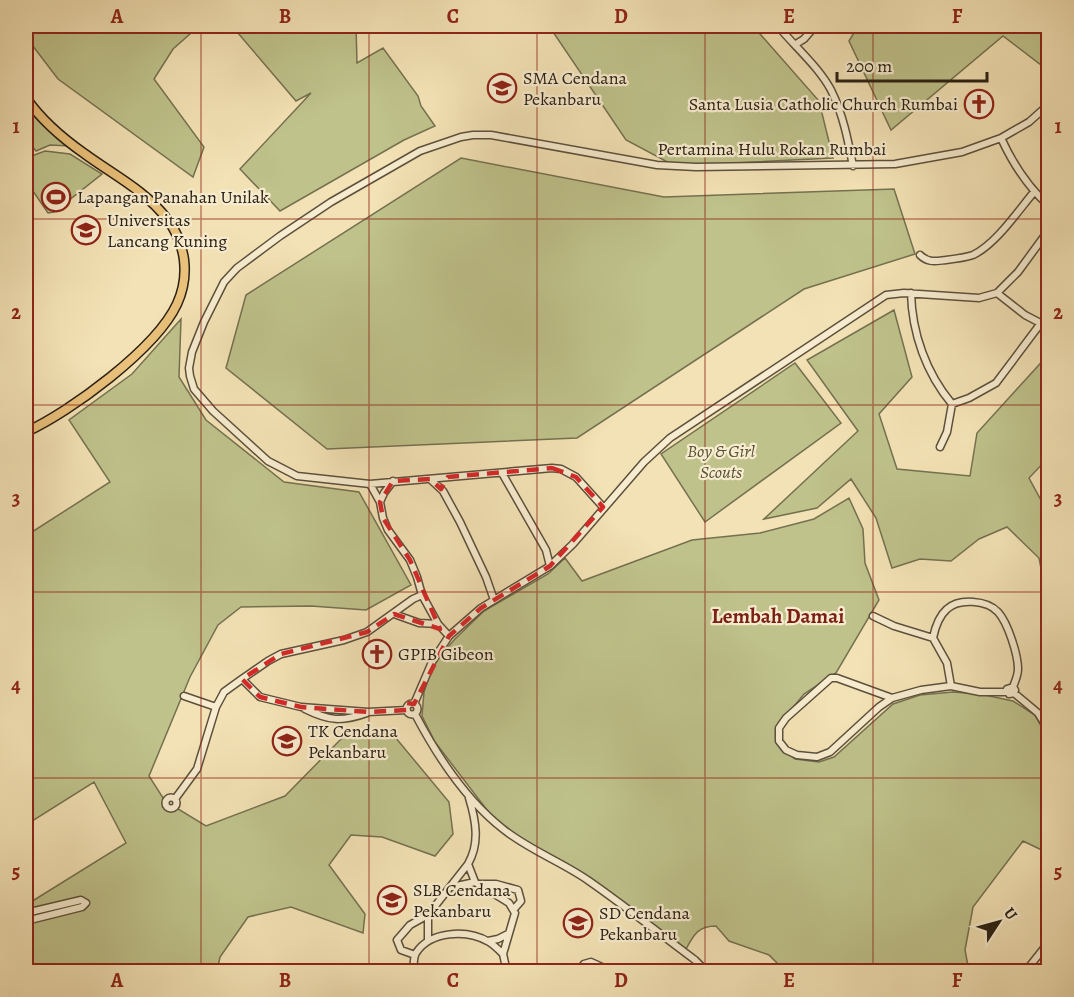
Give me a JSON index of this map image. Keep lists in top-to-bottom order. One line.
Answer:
{"streets":{"street":["Pertamina Hulu Rokan Rumbai"]},"districts":["Lembah Damai"],"parks":["Boy & Girl Scouts"],"places":{"school or university":["SMA Cendana Pekanbaru","Universitas Lancang Kuning","TK Cendana Pekanbaru","SLB Cendana Pekanbaru","SD Cendana Pekanbaru"],"church":["Santa Lusia Catholic Church Rumbai","GPIB Gibeon"],"sports":["Lapangan Panahan Unilak"]},"scale_bar":"200 m","north":"top right","grid":{"columns":["A","B","C","D","E","F"],"rows":["1","2","3","4","5"]}}
